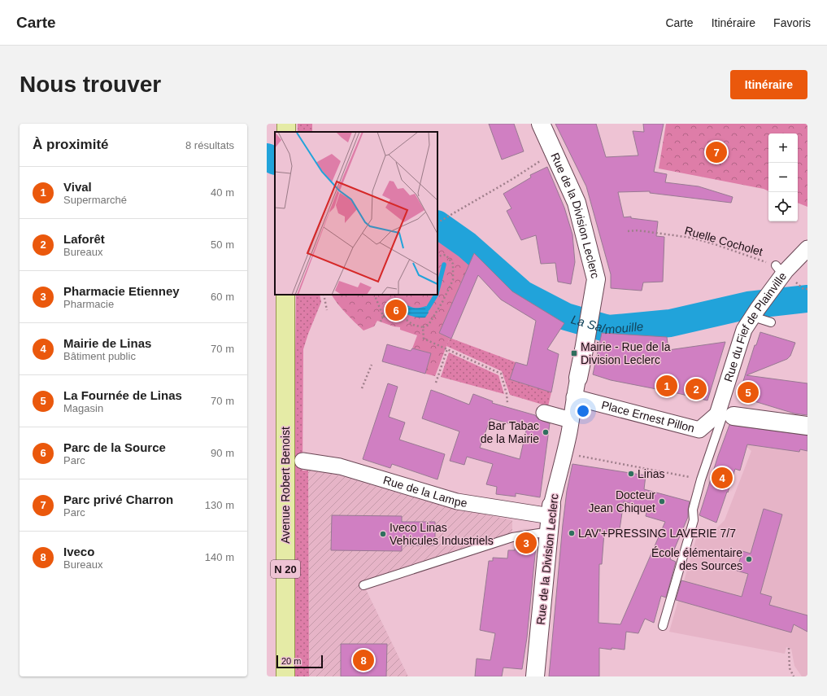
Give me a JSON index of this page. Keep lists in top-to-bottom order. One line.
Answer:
{"streets":{"main road":["Avenue Robert Benoist","N 20"],"street":["Rue de la Division Leclerc","Rue du Fief de Plainville","Place Ernest Pillon","Rue de la Lampe"],"path":["Ruelle Cocholet"]},"crossings":[["Rue de la Division Leclerc","Place Ernest Pillon"],["Rue de la Division Leclerc","Rue de la Lampe"],["Ruelle Cocholet","Rue du Fief de Plainville"],["Rue du Fief de Plainville","Place Ernest Pillon"]],"water":["La Salmouille"],"places":{"transit":["Mairie - Rue de la Division Leclerc"],"other":["Bar Tabac de la Mairie","Linas","Docteur Jean Chiquet","LAV'+PRESSING LAVERIE 7/7","Iveco Linas Vehicules Industriels","École élémentaire des Sources"]},"scale_bar":"20 m","page":{"header":"Carte","nav":["Carte","Itinéraire","Favoris"],"buttons":"Itinéraire","title":"Nous trouver","heading":["À proximité","8 résultats"],"map_buttons":["+","−"],"pins":["7","6","1","2","5","4","3","8"],"list":[{"mark":"1","name":"Vival","note":"Supermarché","value":"40 m"},{"mark":"2","name":"Laforêt","note":"Bureaux","value":"50 m"},{"mark":"3","name":"Pharmacie Etienney","note":"Pharmacie","value":"60 m"},{"mark":"4","name":"Mairie de Linas","note":"Bâtiment public","value":"70 m"},{"mark":"5","name":"La Fournée de Linas","note":"Magasin","value":"70 m"},{"mark":"6","name":"Parc de la Source","note":"Parc","value":"90 m"},{"mark":"7","name":"Parc privé Charron","note":"Parc","value":"130 m"},{"mark":"8","name":"Iveco","note":"Bureaux","value":"140 m"}],"scale":"20 m"}}
